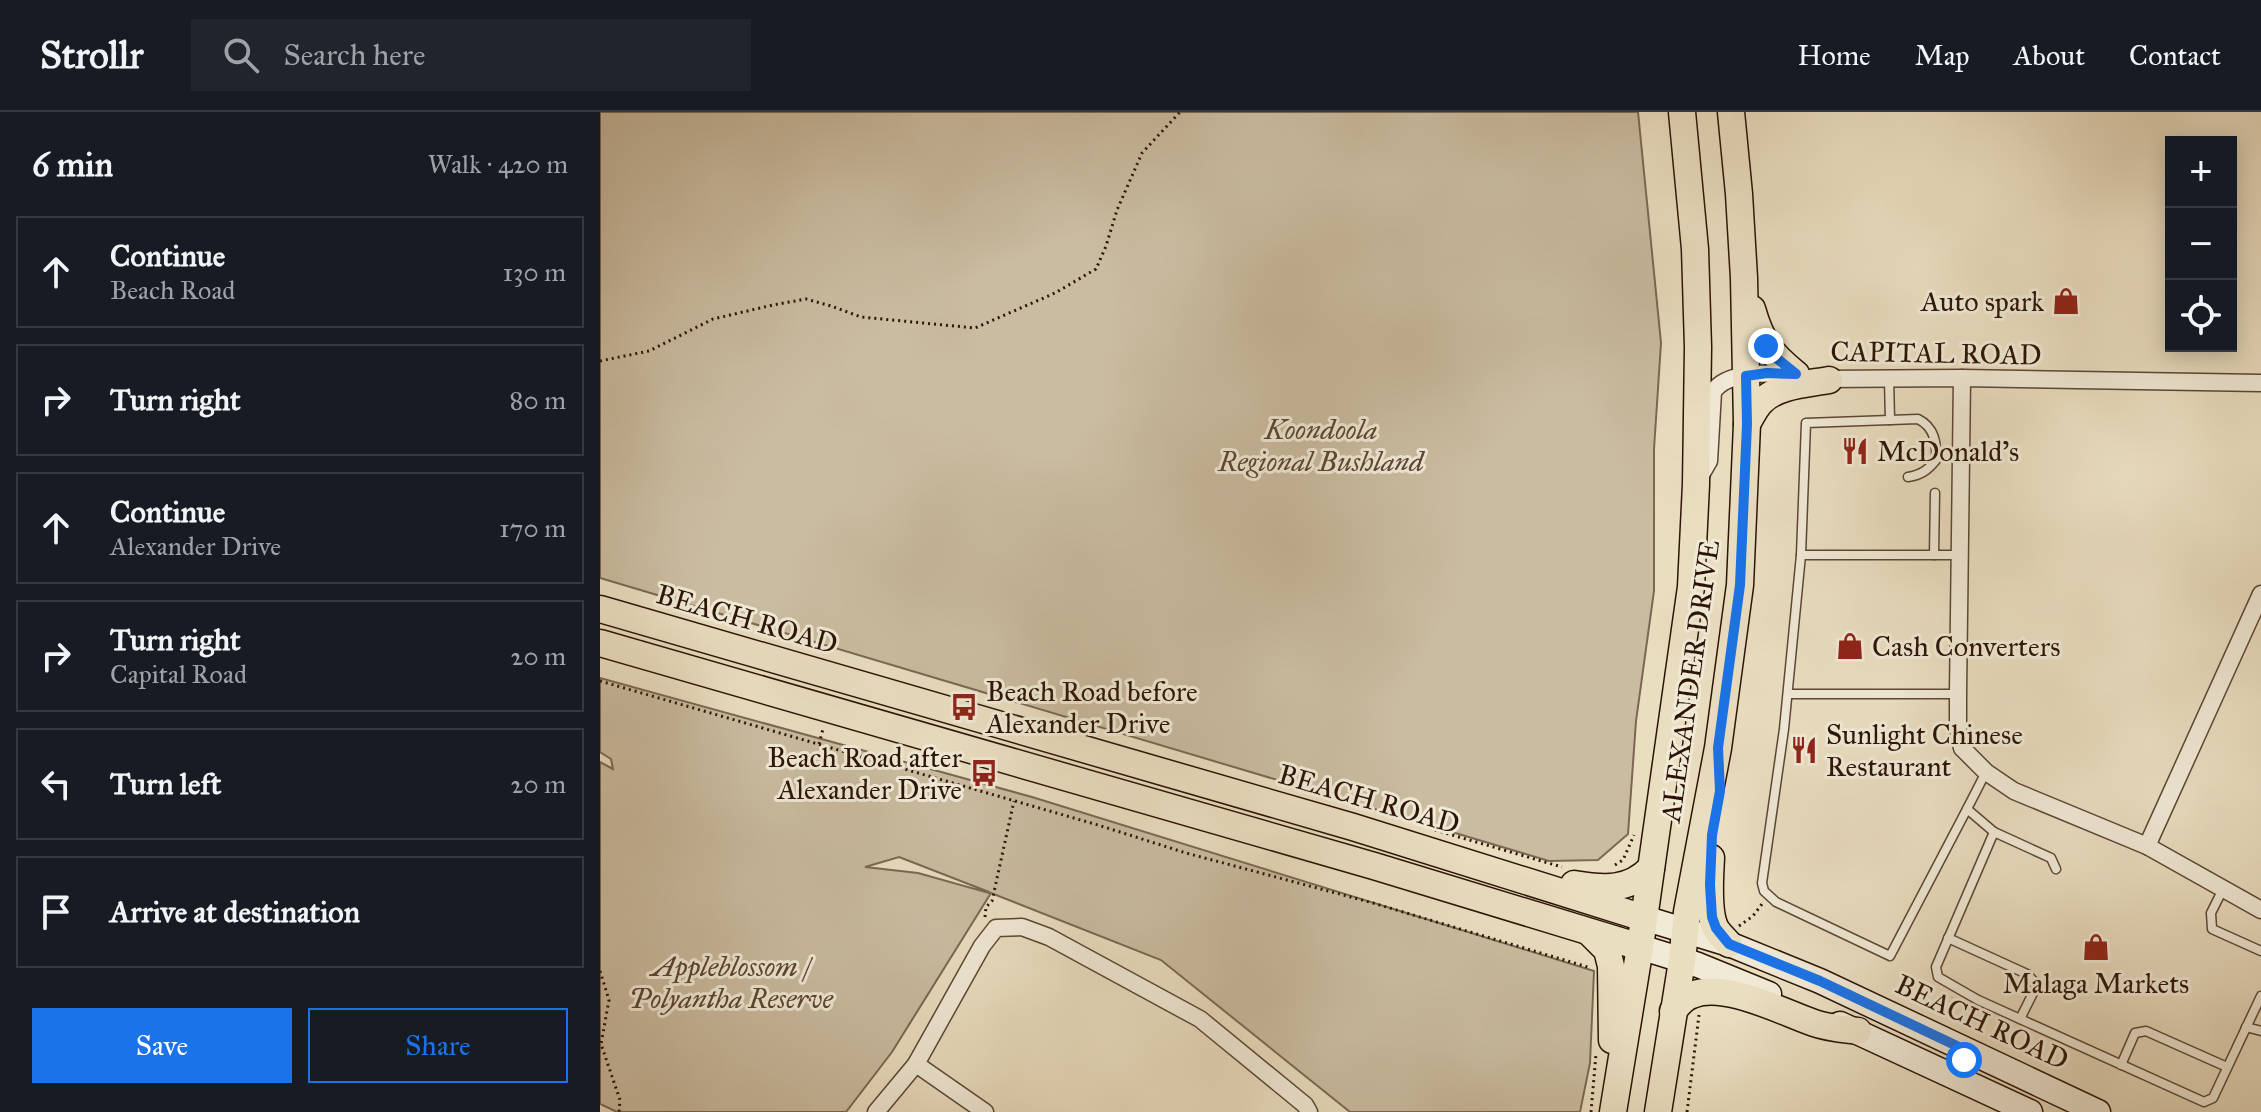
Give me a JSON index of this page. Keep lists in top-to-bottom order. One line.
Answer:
{"streets":{"main road":["BEACH ROAD","ALEXANDER DRIVE"],"street":["CAPITAL ROAD"]},"crossings":[["CAPITAL ROAD","ALEXANDER DRIVE"],["BEACH ROAD","ALEXANDER DRIVE"]],"parks":["Koondoola Regional Bushland","Appleblossom / Polyantha Reserve"],"places":{"shop":["Auto spark","Cash Converters","Malaga Markets"],"restaurant":["McDonald's","Sunlight Chinese Restaurant"],"bus stop":["Beach Road before Alexander Drive","Beach Road after Alexander Drive"]},"page":{"header":"Strollr","search":"Search here","nav":["Home","Map","About","Contact"],"heading":["6 min","Walk · 420 m"],"map_buttons":["+","−"],"list":[["Continue","Beach Road","130 m"],["Turn right","80 m"],["Continue","Alexander Drive","170 m"],["Turn right","Capital Road","20 m"],["Turn left","20 m"],"Arrive at destination"],"buttons":["Save","Share"]}}
